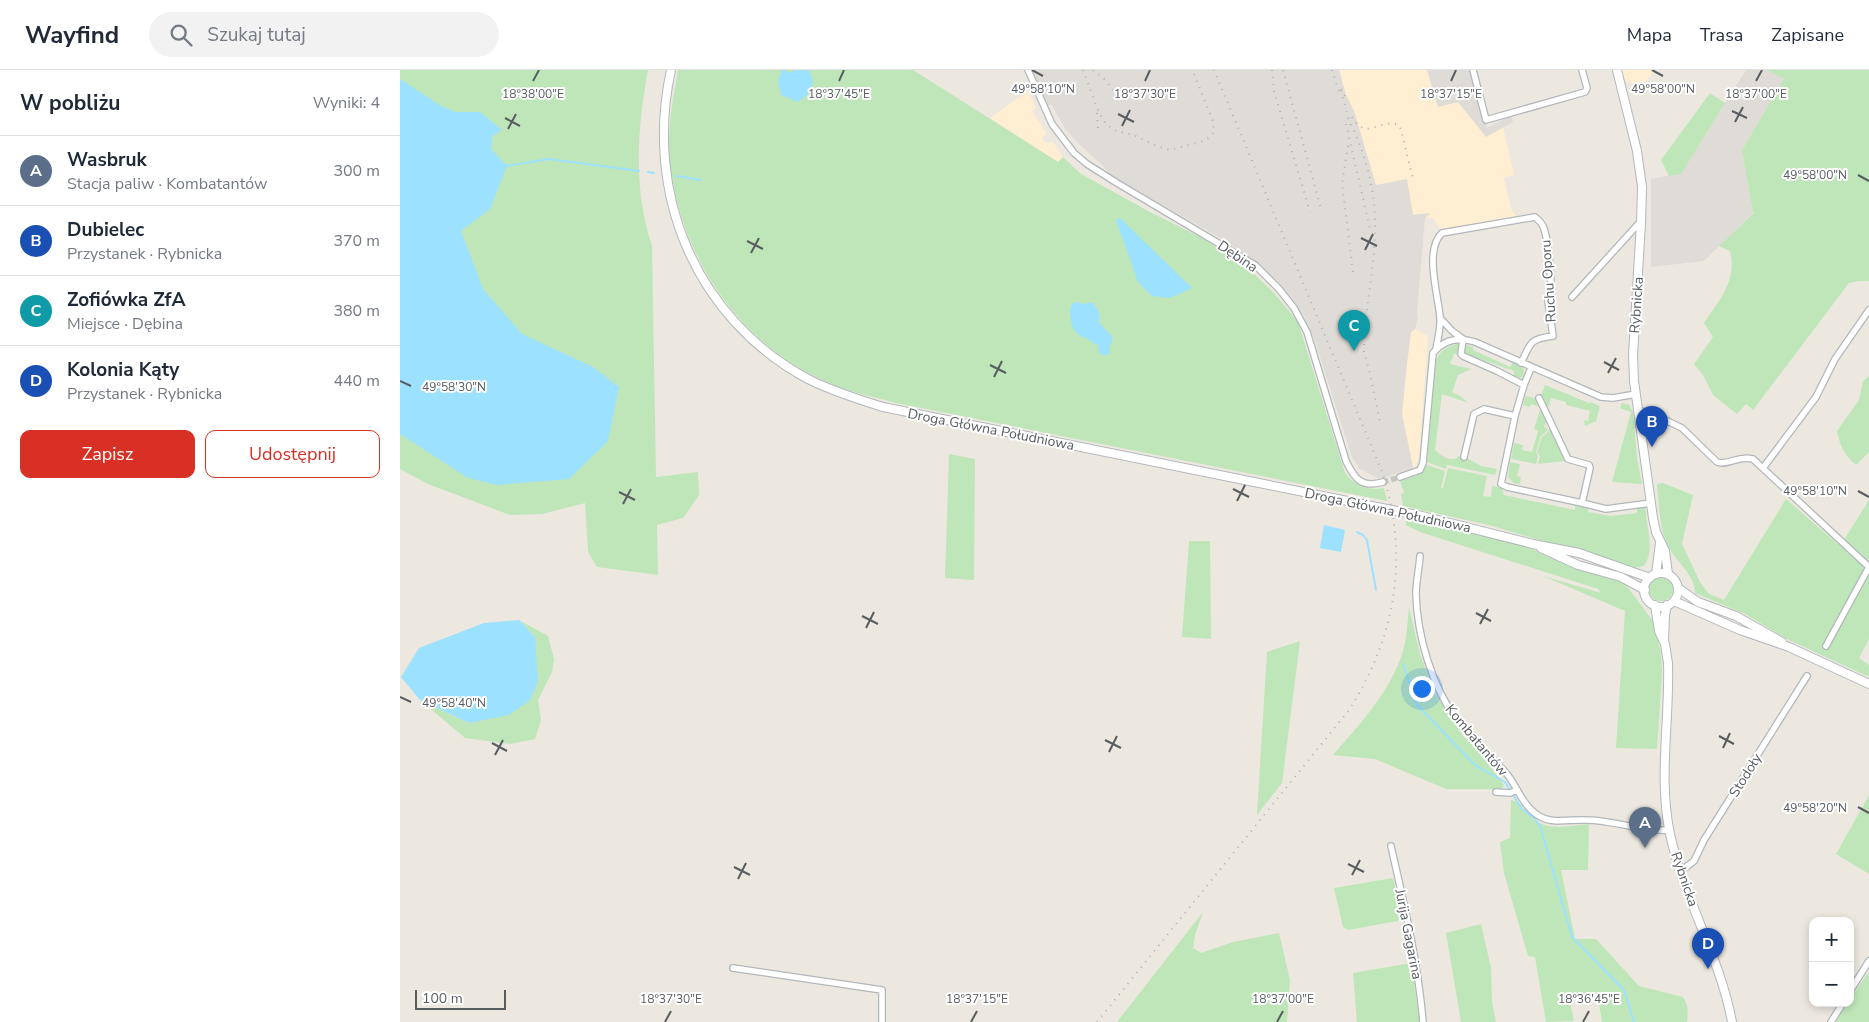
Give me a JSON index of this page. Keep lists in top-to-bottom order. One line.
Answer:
{"streets":{"main road":["Rybnicka","Droga Główna Południowa"],"street":["Dębina","Ruchu Oporu","Kombatantów","Stodoły","Jurija Gagarina"]},"crossings":[["Rybnicka","Droga Główna Południowa"],["Rybnicka","Kombatantów"],["Rybnicka","Stodoły"]],"scale_bar":"100 m","page":{"header":"Wayfind","search":"Szukaj tutaj","nav":["Mapa","Trasa","Zapisane"],"heading":["W pobliżu","Wyniki: 4"],"list":[{"mark":"A","name":"Wasbruk","note":"Stacja paliw · Kombatantów","value":"300 m"},{"mark":"B","name":"Dubielec","note":"Przystanek · Rybnicka","value":"370 m"},{"mark":"C","name":"Zofiówka ZfA","note":"Miejsce · Dębina","value":"380 m"},{"mark":"D","name":"Kolonia Kąty","note":"Przystanek · Rybnicka","value":"440 m"}],"pins":["C","B","A","D"],"buttons":["Zapisz","Udostępnij"],"map_buttons":["+","−"],"scale":"100 m"},"coordinates":["49°58'10\"N","49°58'00\"N","18°38'00\"E","18°37'45\"E","18°37'30\"E","18°37'15\"E","18°37'00\"E","49°58'30\"N","49°58'40\"N","49°58'20\"N","18°36'45\"E"]}
